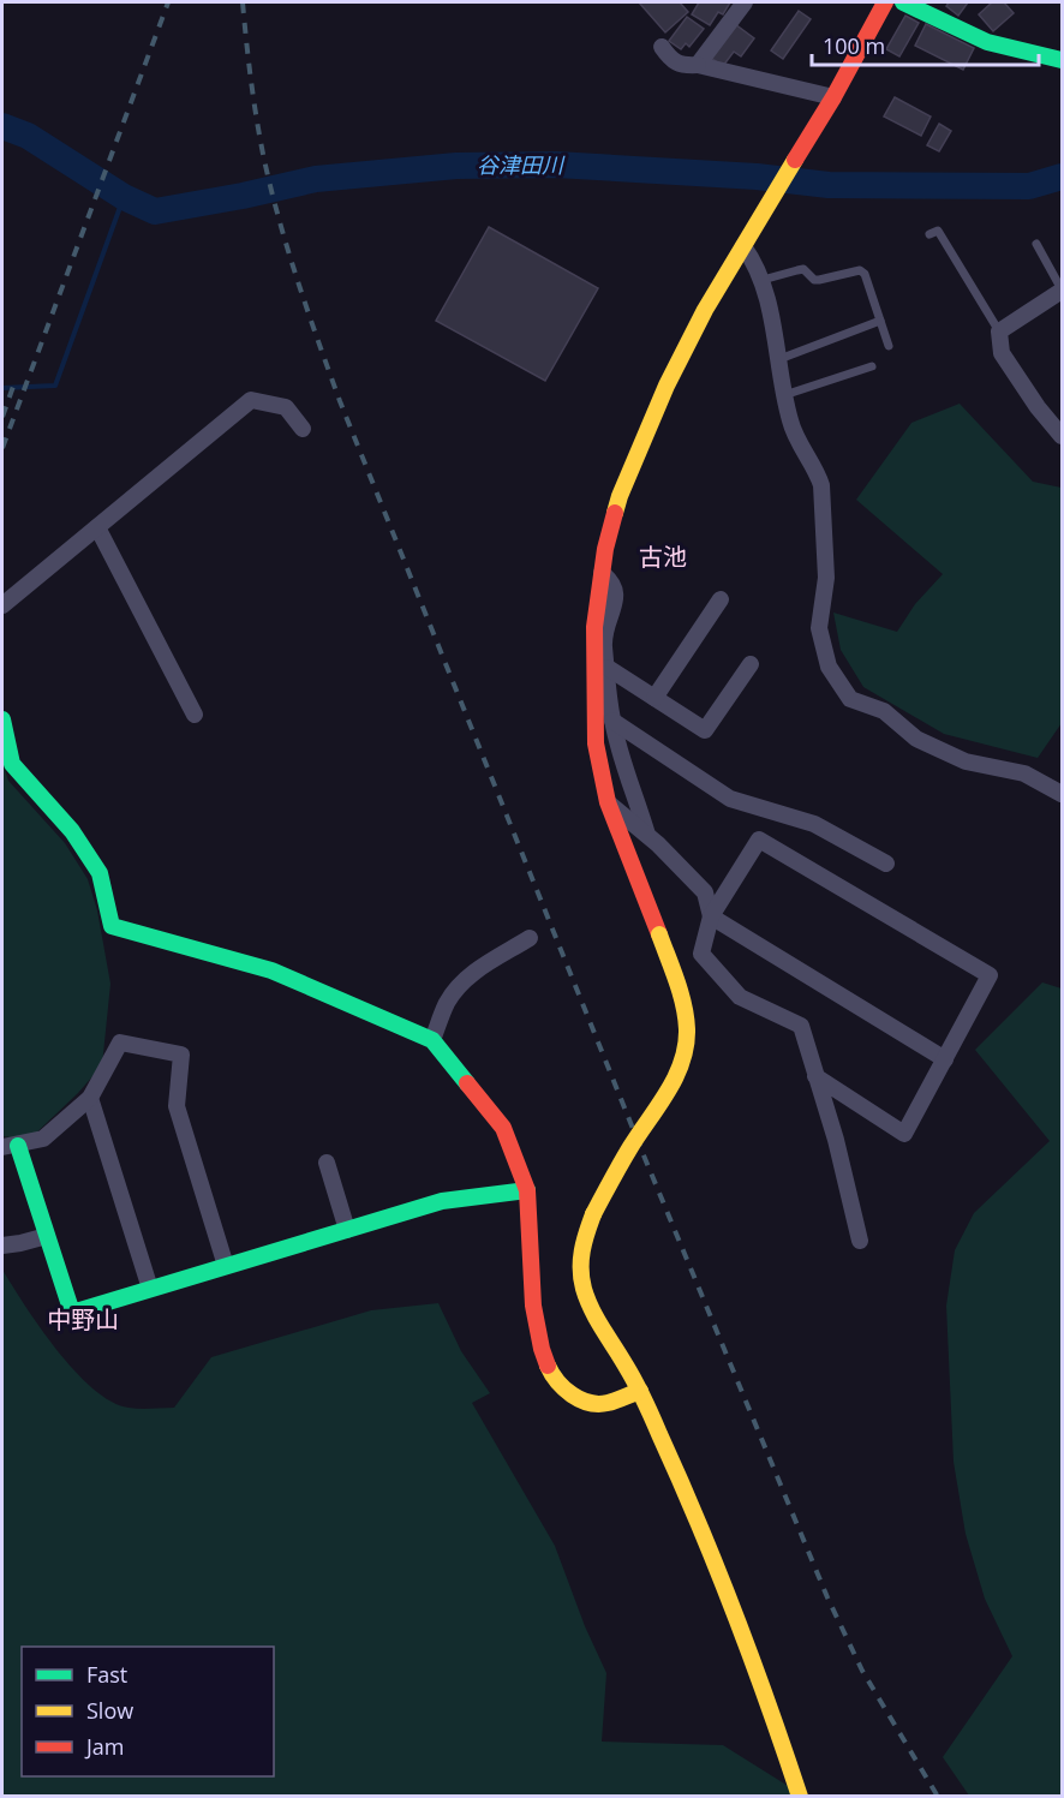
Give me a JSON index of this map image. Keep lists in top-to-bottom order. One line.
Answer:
{"districts":["古池","中野山"],"water":["谷津田川"],"legend":["Fast","Slow","Jam"],"scale_bar":"100 m"}
